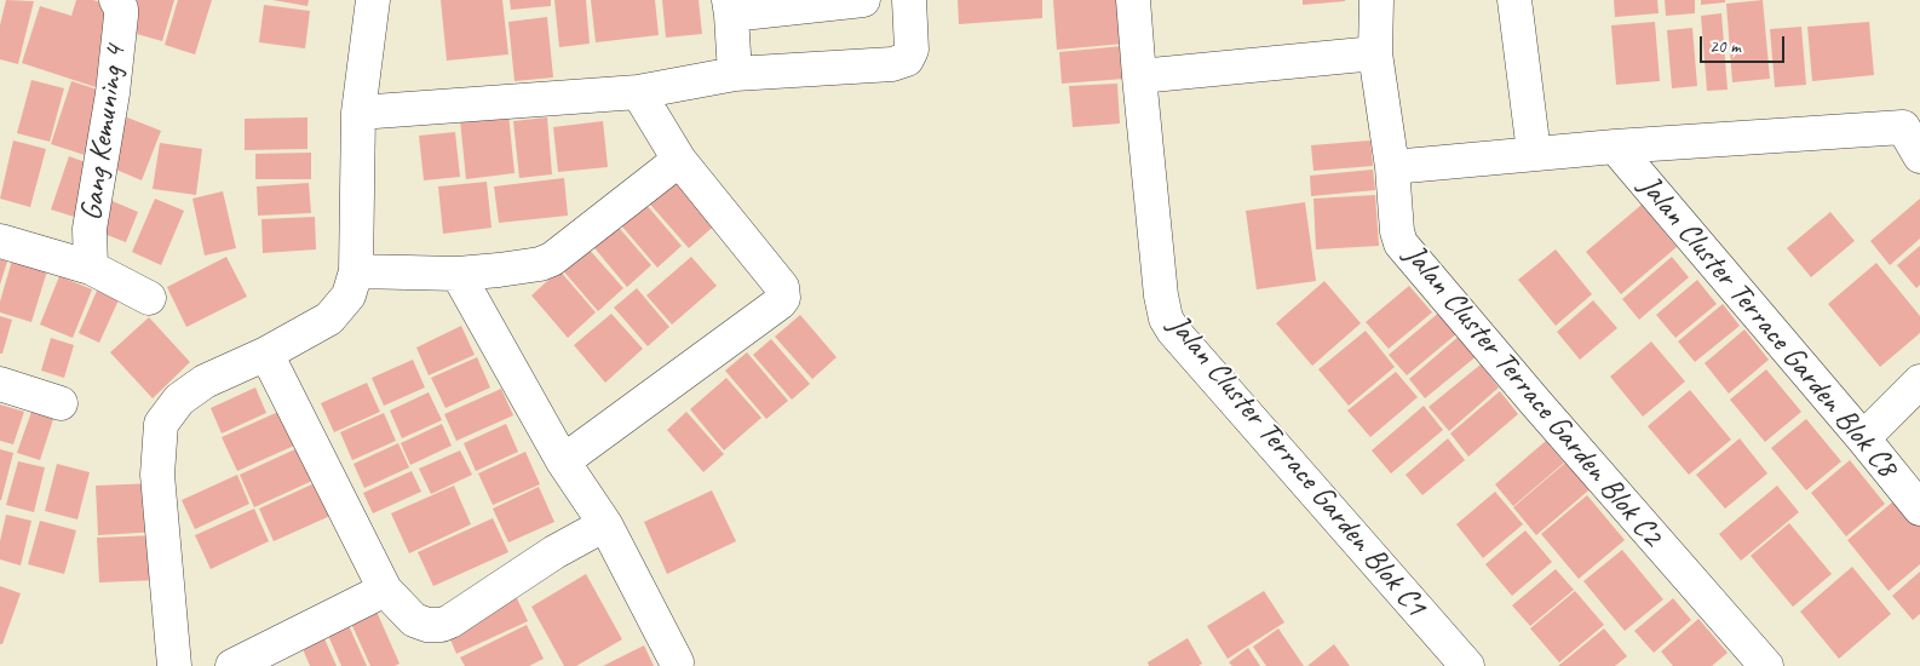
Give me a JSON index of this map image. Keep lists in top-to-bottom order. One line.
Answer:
{"streets":{"street":["Gang Kemuning 4","Jalan Cluster Terrace Garden Blok C8","Jalan Cluster Terrace Garden Blok C2","Jalan Cluster Terrace Garden Blok C1"]},"scale_bar":"20 m"}
